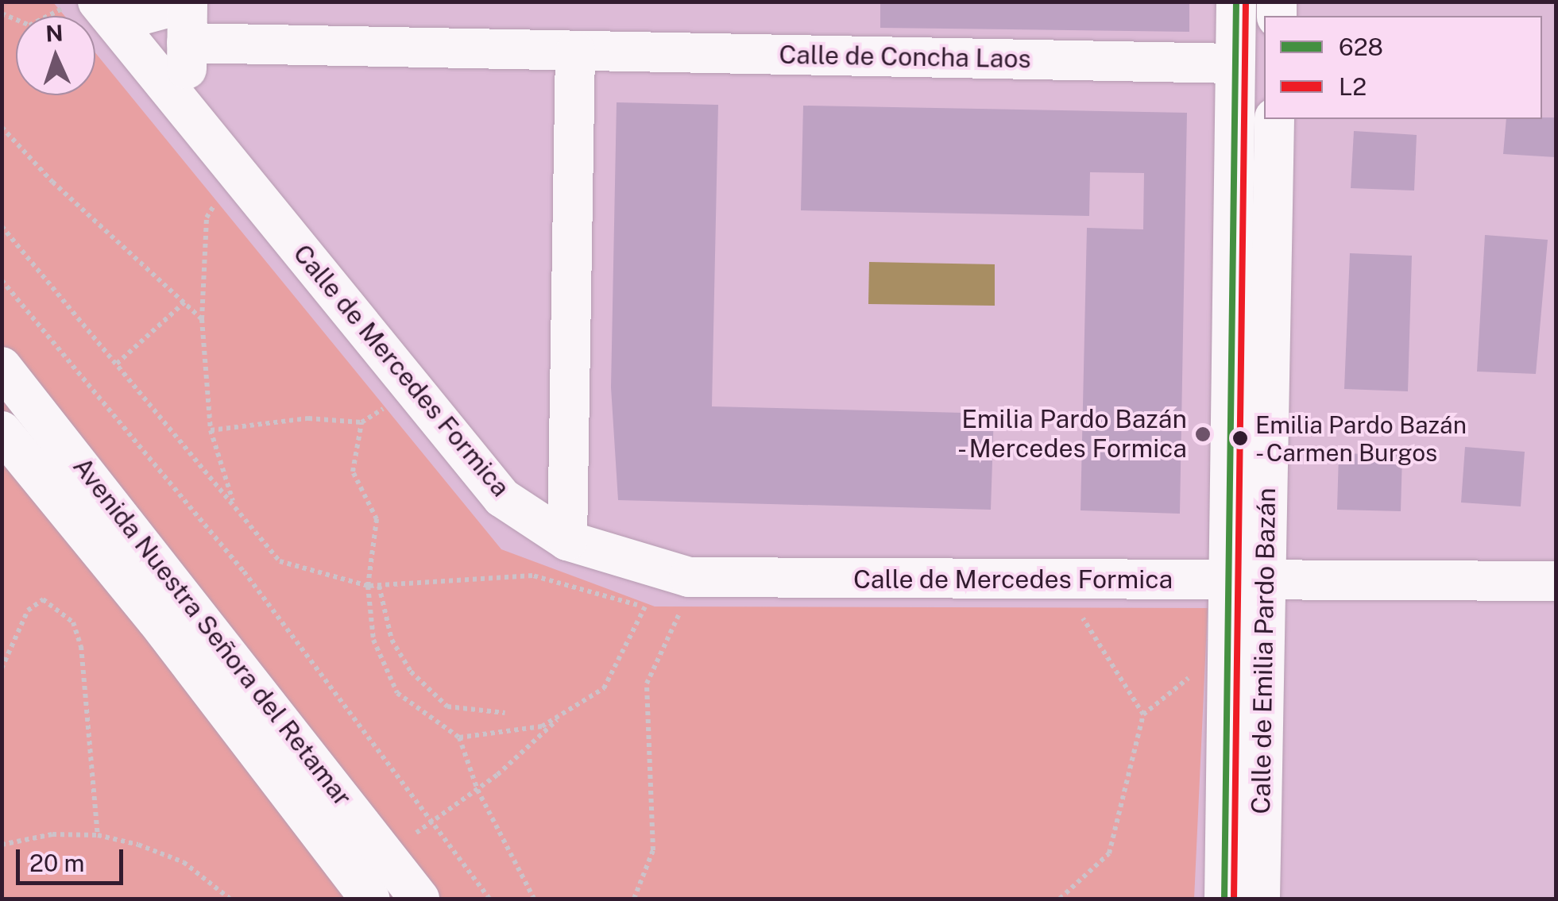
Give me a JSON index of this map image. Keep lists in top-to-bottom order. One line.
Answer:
{"streets":{"street":["Calle de Concha Laos","Calle de Mercedes Formica","Avenida Nuestra Señora del Retamar","Calle de Emilia Pardo Bazán"]},"crossings":[["Calle de Concha Laos","Calle de Emilia Pardo Bazán"],["Calle de Mercedes Formica","Calle de Emilia Pardo Bazán"]],"places":["Emilia Pardo Bazán - Mercedes Formica","Emilia Pardo Bazán - Carmen Burgos"],"lines":["transit line 628","transit line L2"],"legend":["628","L2"],"scale_bar":"20 m","north":"top"}
